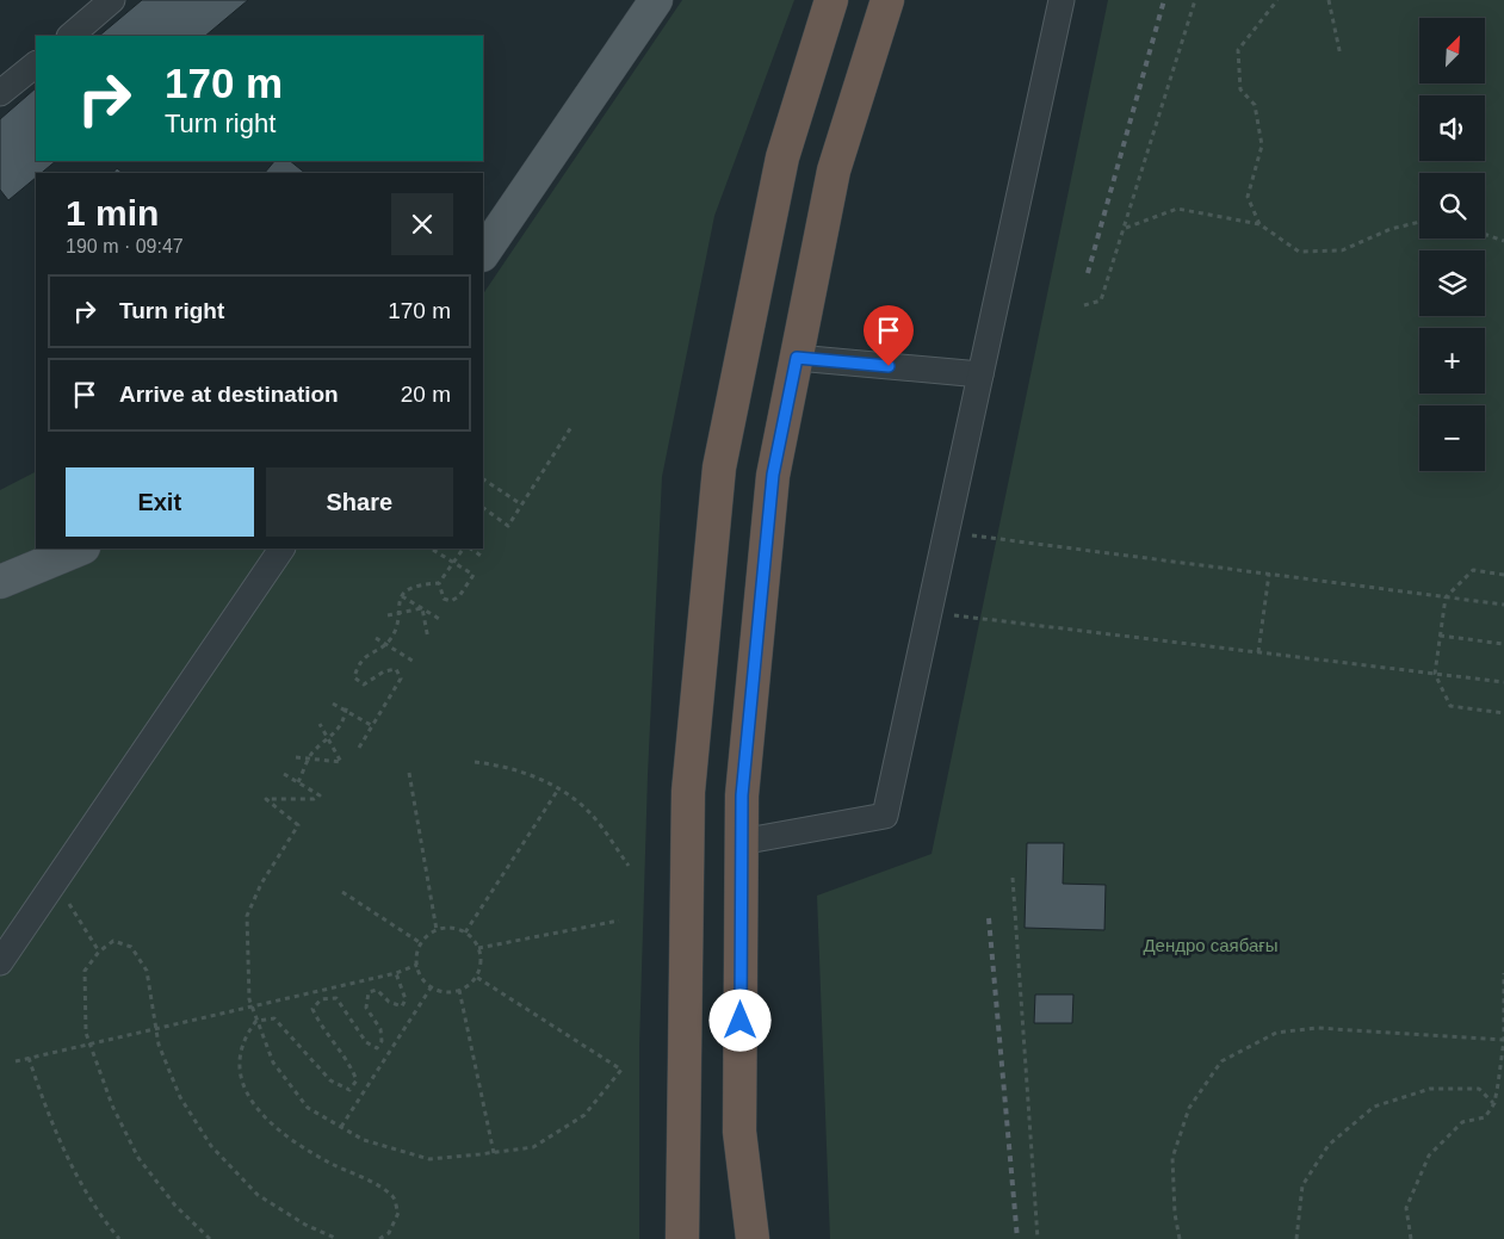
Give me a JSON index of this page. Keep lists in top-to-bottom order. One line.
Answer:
{"parks":["Дендро саябағы"],"north":"top right","page":{"map_buttons":["+","−"],"turn":["170 m","Turn right"],"heading":["1 min","190 m · 09:47"],"list":[{"name":"Turn right","value":"170 m"},{"name":"Arrive at destination","value":"20 m"}],"buttons":["Exit","Share"]}}
